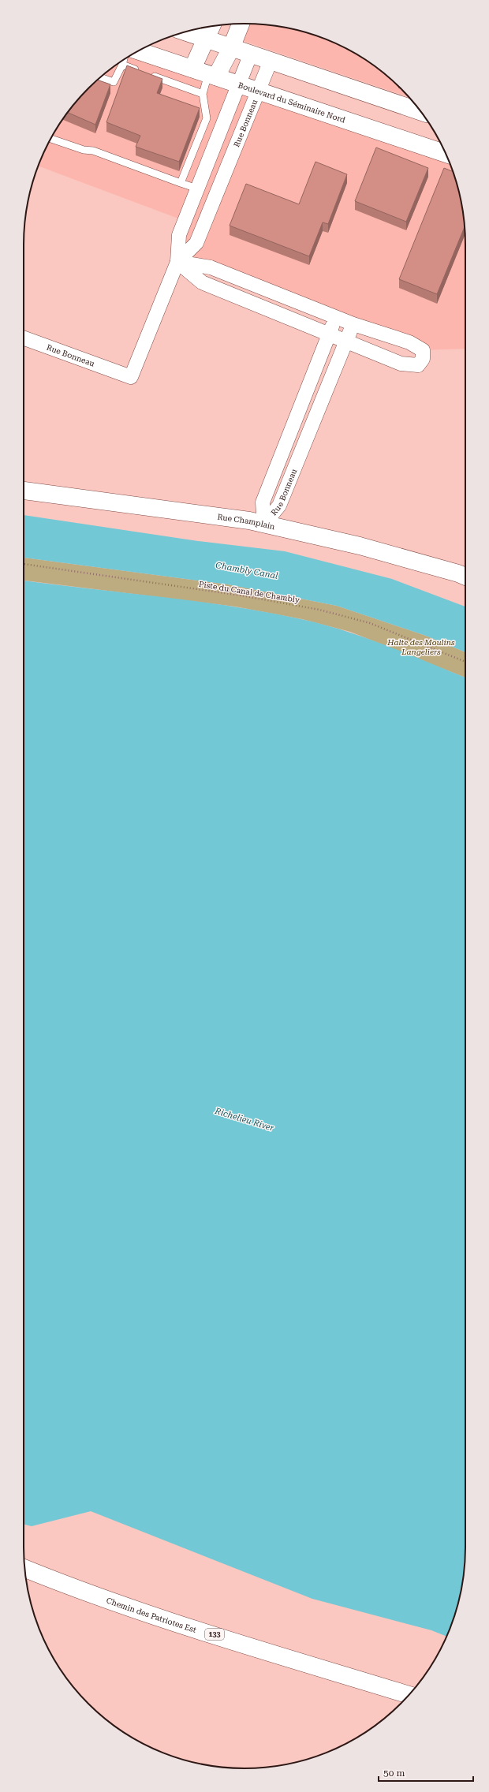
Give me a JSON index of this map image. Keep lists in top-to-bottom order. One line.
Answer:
{"streets":{"main road":["Boulevard du Séminaire Nord","Rue Champlain","Chemin des Patriotes Est","133"],"street":["Rue Bonneau"],"path":["Piste du Canal de Chambly"]},"crossings":[["Boulevard du Séminaire Nord","Rue Bonneau"],["Rue Bonneau","Rue Champlain"]],"water":["Chambly Canal","Richelieu River"],"parks":["Halte des Moulins Langeliers"],"scale_bar":"50 m"}
